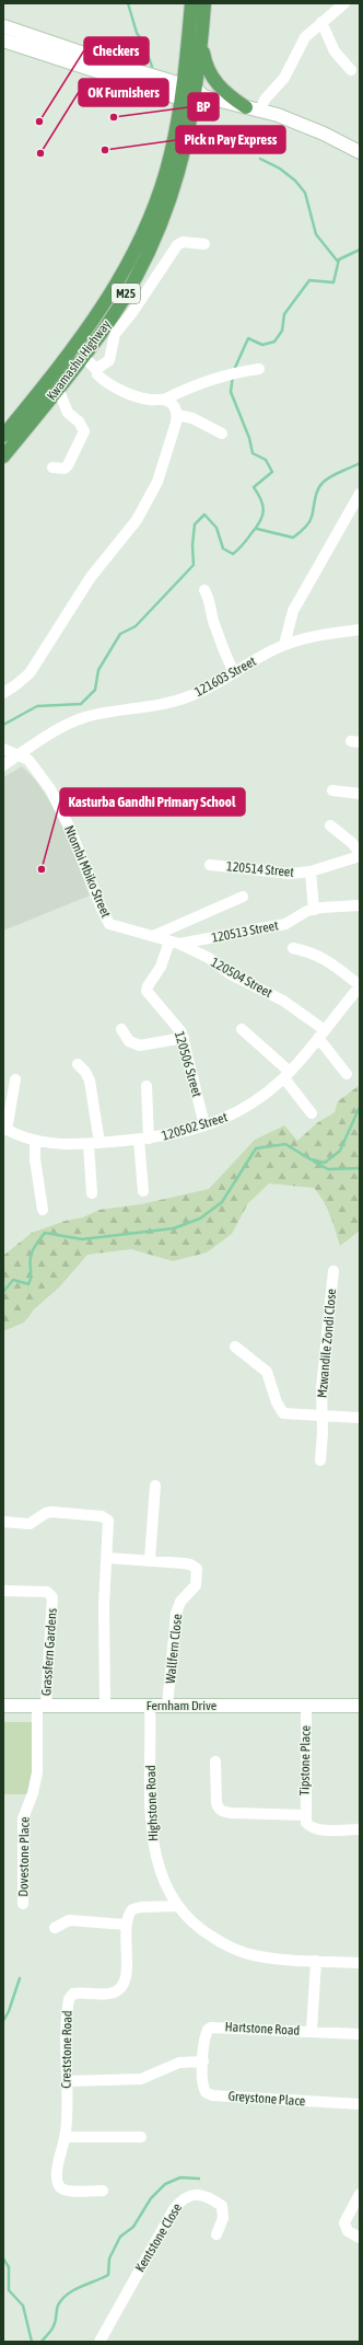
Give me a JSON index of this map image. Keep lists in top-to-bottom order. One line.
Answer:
{"streets":{"main road":["M25","Kwamashu Highway"],"street":["121603 Street","120514 Street","Ntombi Mbiko Street","120513 Street","120504 Street","120506 Street","120502 Street","Mzwandile Zondi Close","Wallfern Close","Grassfern Gardens","Fernham Drive","Tipstone Place","Highstone Road","Dovestone Place","Hartstone Road","Creststone Road","Greystone Place","Kentstone Close"]},"crossings":[["121603 Street","Ntombi Mbiko Street"],["Ntombi Mbiko Street","120504 Street"],["120513 Street","120504 Street"],["120513 Street","120506 Street"],["120504 Street","120506 Street"],["120504 Street","120502 Street"],["120506 Street","120502 Street"],["Wallfern Close","Fernham Drive"],["Grassfern Gardens","Fernham Drive"],["Grassfern Gardens","Dovestone Place"],["Fernham Drive","Tipstone Place"],["Fernham Drive","Highstone Road"],["Fernham Drive","Dovestone Place"],["Highstone Road","Hartstone Road"],["Hartstone Road","Greystone Place"]],"places":["BP","Checkers","Pick n Pay Express","OK Furnishers","Kasturba Gandhi Primary School"]}
